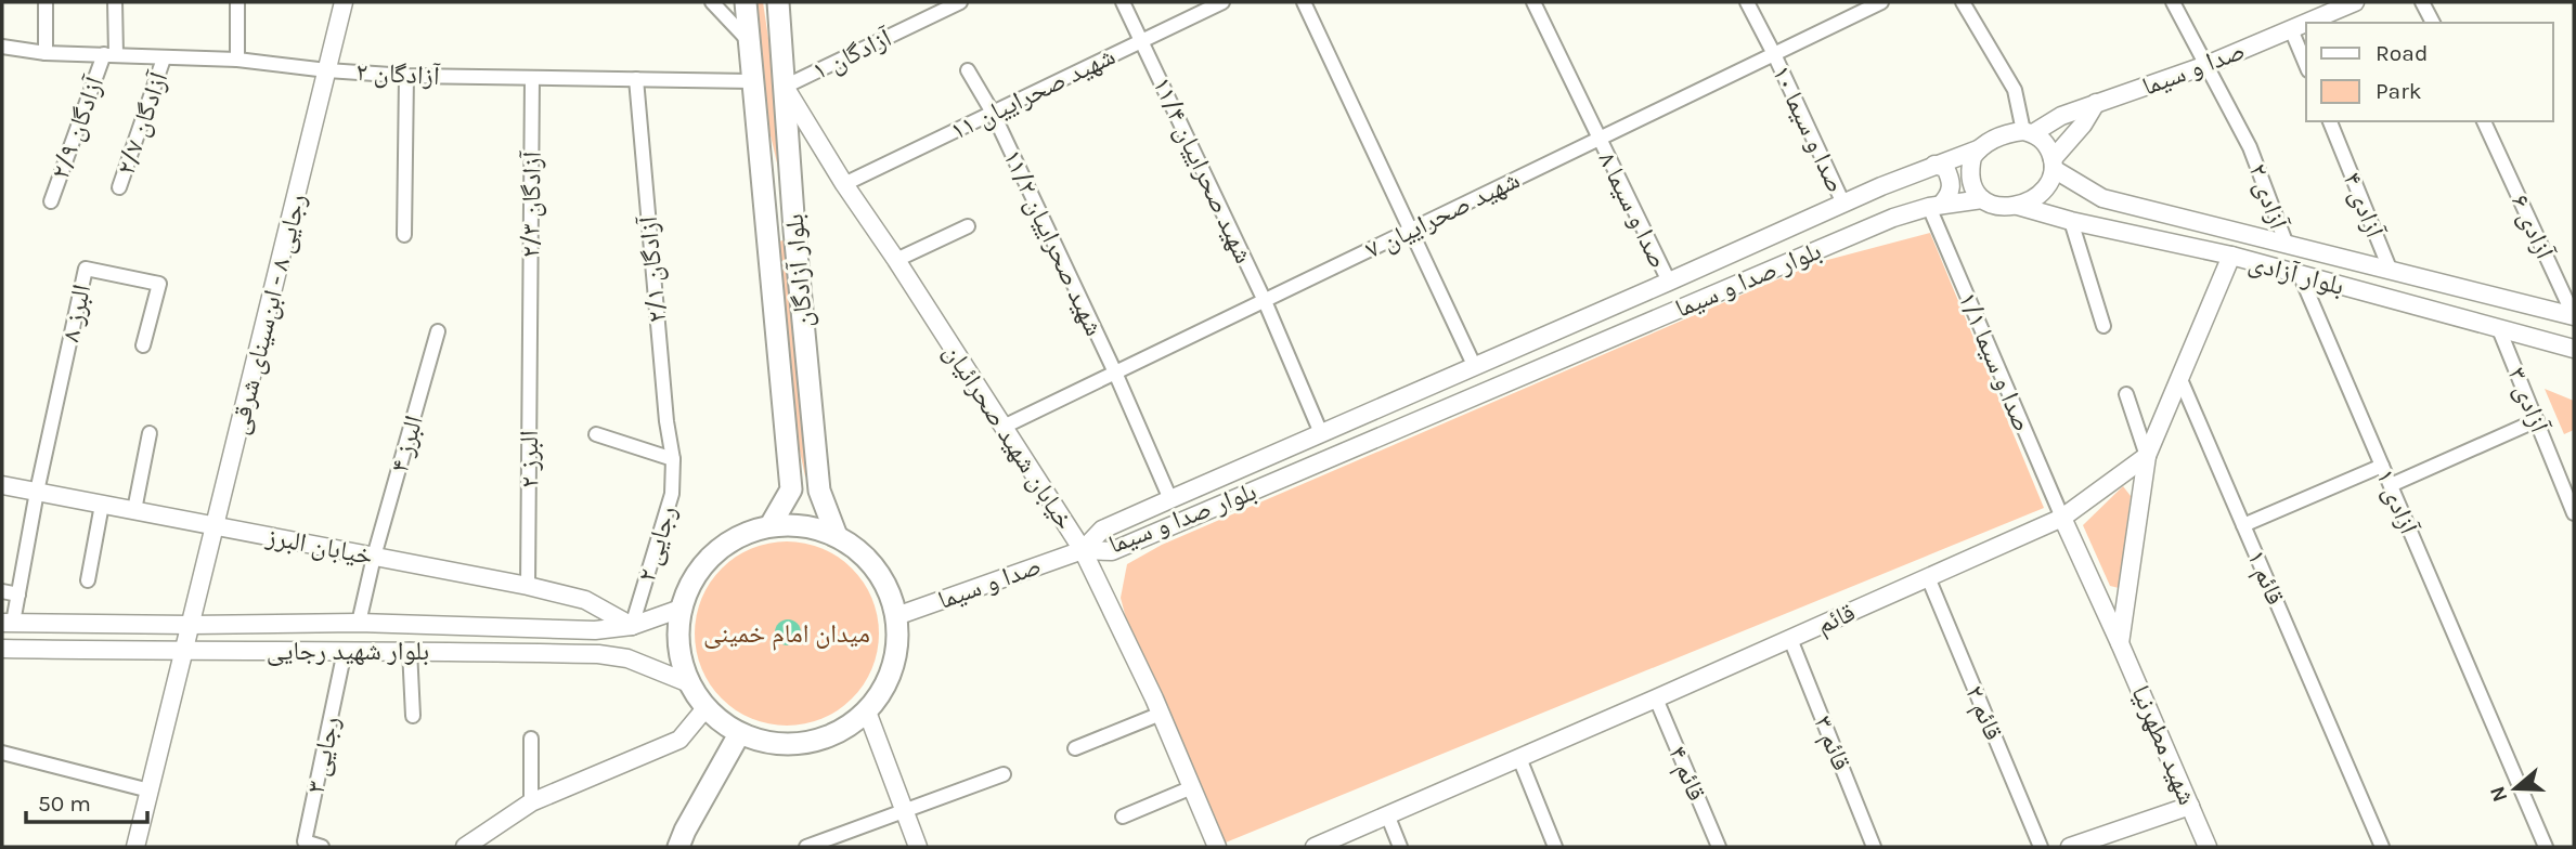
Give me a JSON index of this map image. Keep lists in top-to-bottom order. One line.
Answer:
{"streets":{"main road":["صدا و سیما","بلوار آزادگان","بلوار آزادی","بلوار صدا و سیما","رجایی ۸ - ابن‌سینای شرقی","خیابان شهید صحرائیان","خیابان البرز","قائم","بلوار شهید رجایی","شهید مطهرنیا"],"street":["آزادگان ۱","آزادگان ۲","شهید صحراییان ۱۱","آزادگان ۲/۷","آزادگان ۲/۹","صدا و سیما ۱۰","شهید صحراییان ۱۱/۴","آزادی ۲","آزادگان ۲/۳","آزادی ۴","صدا و سیما ۸","شهید صحراییان ۷","آزادی ۶","شهید صحراییان ۱۱/۲","آزادگان ۲/۱","البرز ۸","صدا و سیما ۱/۱","آزادی ۳","البرز ۴","البرز ۲","آزادی ۱","رجایی ۲","قائم ۱","قائم ۲","قائم ۳","رجایی ۳","قائم ۴"]},"crossings":[["آزادگان ۱","بلوار آزادگان"],["آزادگان ۱","خیابان شهید صحرائیان"],["صدا و سیما","آزادی ۲"],["صدا و سیما","بلوار آزادگان"],["صدا و سیما","بلوار آزادی"],["صدا و سیما","بلوار صدا و سیما"],["صدا و سیما","خیابان شهید صحرائیان"],["صدا و سیما","بلوار شهید رجایی"],["آزادگان ۲","آزادگان ۲/۷"],["آزادگان ۲","آزادگان ۲/۹"],["آزادگان ۲","آزادگان ۲/۳"],["آزادگان ۲","آزادگان ۲/۱"],["آزادگان ۲","بلوار آزادگان"],["آزادگان ۲","رجایی ۸ - ابن‌سینای شرقی"],["شهید صحراییان ۱۱","شهید صحراییان ۱۱/۴"],["شهید صحراییان ۱۱","شهید صحراییان ۱۱/۲"],["شهید صحراییان ۱۱","خیابان شهید صحرائیان"],["صدا و سیما ۱۰","شهید صحراییان ۷"],["صدا و سیما ۱۰","بلوار صدا و سیما"],["شهید صحراییان ۱۱/۴","شهید صحراییان ۷"],["شهید صحراییان ۱۱/۴","بلوار صدا و سیما"],["آزادی ۲","بلوار آزادی"],["آزادگان ۲/۳","البرز ۲"],["آزادی ۴","بلوار آزادی"],["صدا و سیما ۸","شهید صحراییان ۷"],["صدا و سیما ۸","بلوار صدا و سیما"],["شهید صحراییان ۷","شهید صحراییان ۱۱/۲"],["شهید صحراییان ۷","خیابان شهید صحرائیان"],["آزادی ۶","بلوار آزادی"],["شهید صحراییان ۱۱/۲","بلوار صدا و سیما"],["آزادگان ۲/۱","رجایی ۲"],["بلوار آزادگان","خیابان شهید صحرائیان"],["بلوار آزادگان","بلوار شهید رجایی"],["بلوار آزادی","بلوار صدا و سیما"],["بلوار آزادی","آزادی ۳"],["بلوار آزادی","آزادی ۱"],["بلوار صدا و سیما","صدا و سیما ۱/۱"],["بلوار صدا و سیما","خیابان شهید صحرائیان"],["البرز ۸","خیابان البرز"],["رجایی ۸ - ابن‌سینای شرقی","خیابان البرز"],["رجایی ۸ - ابن‌سینای شرقی","بلوار شهید رجایی"],["صدا و سیما ۱/۱","قائم"],["صدا و سیما ۱/۱","شهید مطهرنیا"],["البرز ۴","خیابان البرز"],["البرز ۴","بلوار شهید رجایی"],["البرز ۲","خیابان البرز"],["رجایی ۲","خیابان البرز"],["رجایی ۲","بلوار شهید رجایی"],["خیابان البرز","بلوار شهید رجایی"],["قائم","قائم ۲"],["قائم","قائم ۳"],["قائم","شهید مطهرنیا"],["قائم","قائم ۴"],["بلوار شهید رجایی","رجایی ۳"]],"parks":["میدان امام خمینی"],"legend":["Road","Park"],"scale_bar":"50 m","north":"left"}
